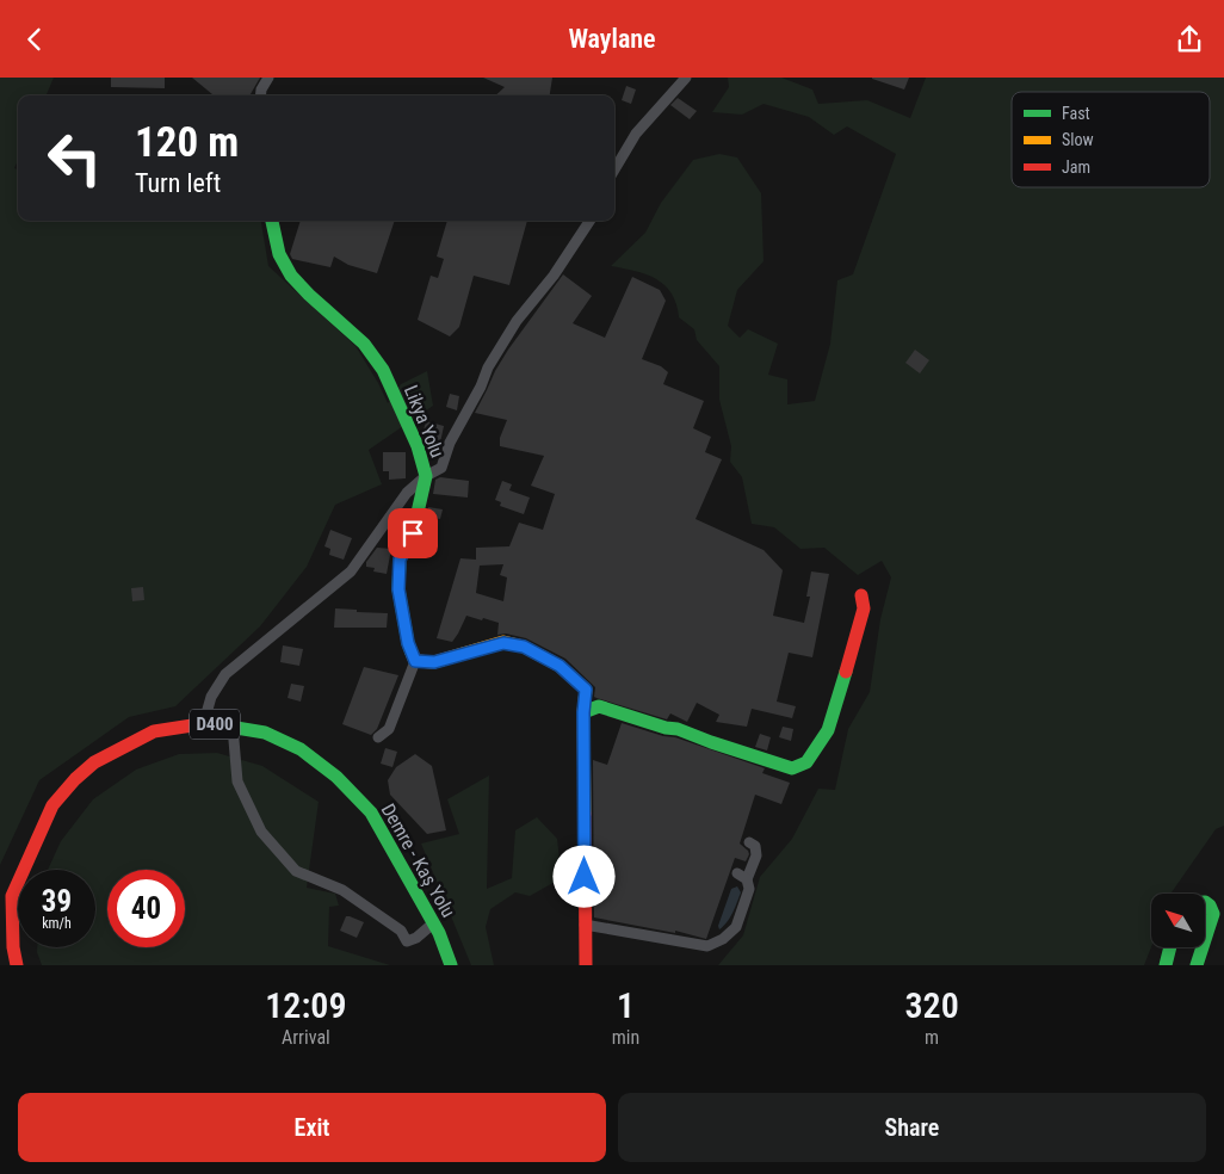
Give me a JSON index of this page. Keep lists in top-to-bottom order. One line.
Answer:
{"streets":{"main road":["Likya Yolu","D400","Demre - Kaş Yolu"]},"legend":["Fast","Slow","Jam"],"north":"top left","page":{"header":"Waylane","turn":["120 m","Turn left"],"speed":"39 km/h","limit":"40","eta":["12:09","Arrival","1","min","320","m"],"buttons":["Exit","Share"]}}
